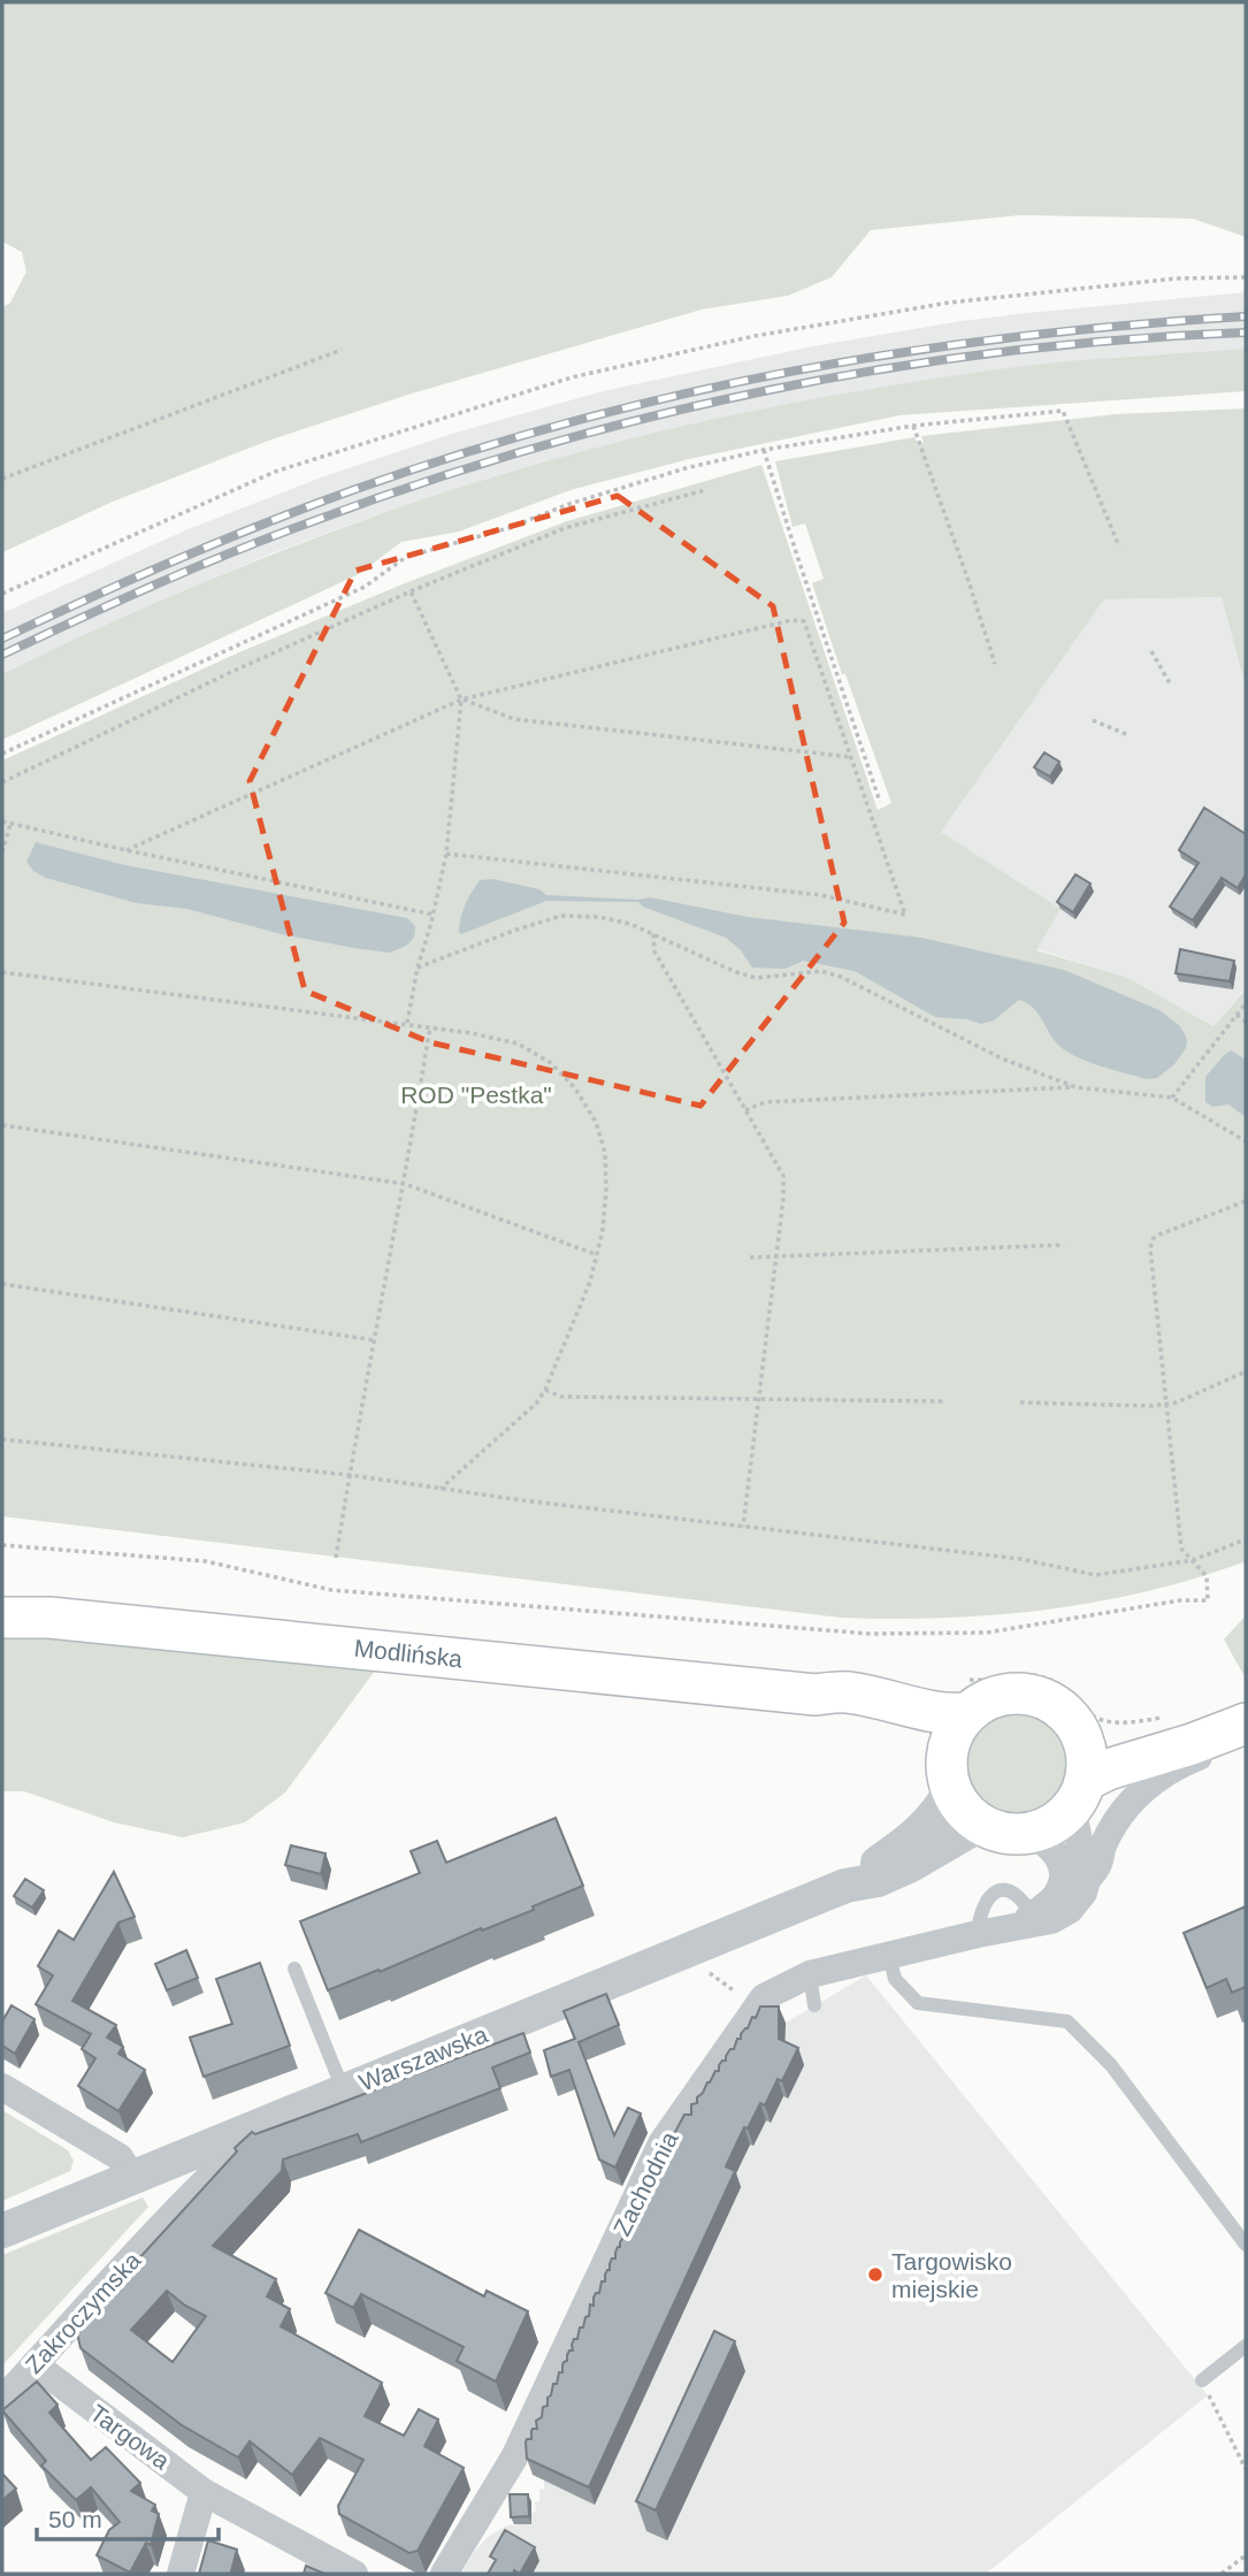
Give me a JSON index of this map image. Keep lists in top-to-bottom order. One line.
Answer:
{"streets":{"main road":["Modlińska"],"street":["Warszawska","Zachodnia","Zakroczymska","Targowa"]},"crossings":[["Modlińska","Warszawska"],["Warszawska","Zakroczymska"],["Zakroczymska","Targowa"]],"parks":["ROD \"Pestka\""],"places":["Targowisko miejskie"],"scale_bar":"50 m"}
